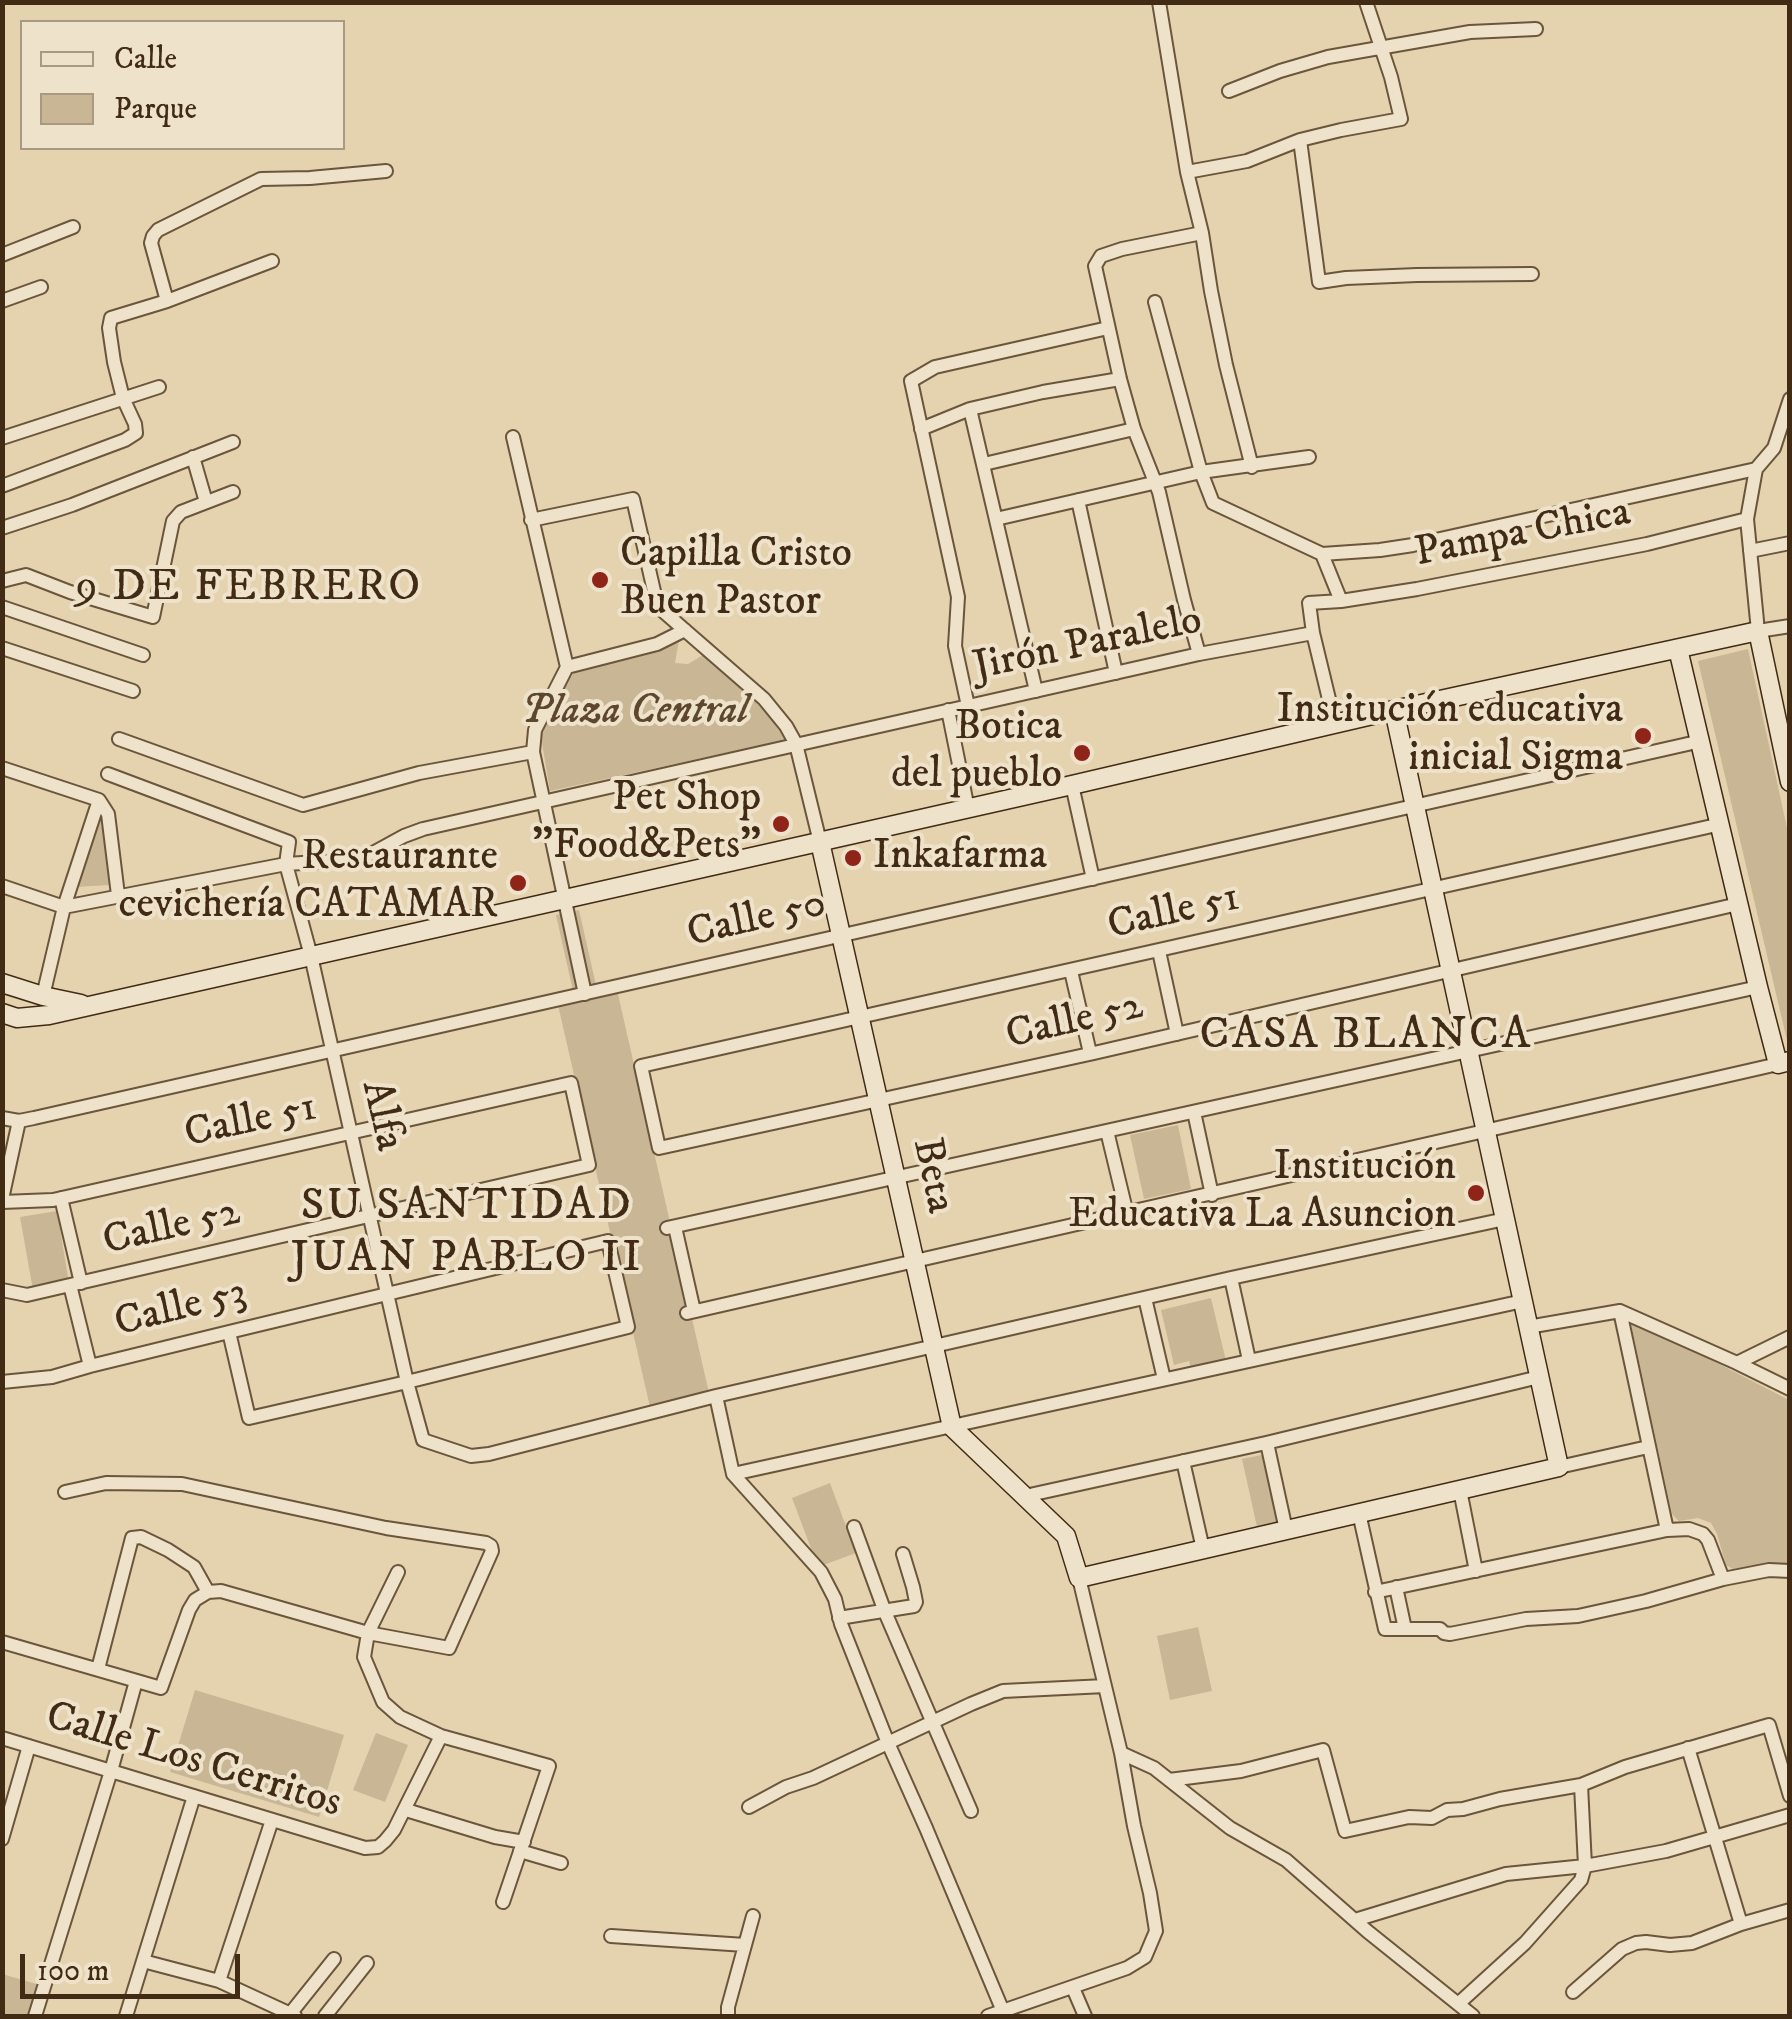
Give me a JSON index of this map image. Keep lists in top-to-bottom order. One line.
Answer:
{"streets":{"street":["Pampa Chica","Jirón Paralelo","Calle 51","Calle 50","Calle 52","Alfa","Beta","Calle 53","Calle Los Cerritos"]},"crossings":[["Pampa Chica","Jirón Paralelo"],["Jirón Paralelo","Alfa"],["Jirón Paralelo","Beta"],["Calle 51","Calle 52"],["Calle 51","Alfa"],["Calle 51","Beta"],["Calle 50","Alfa"],["Calle 50","Beta"],["Calle 52","Alfa"],["Calle 52","Beta"],["Alfa","Calle 53"]],"districts":["9 DE FEBRERO","CASA BLANCA","SU SANTIDAD JUAN PABLO II"],"parks":["Plaza Central"],"places":["Capilla Cristo Buen Pastor","Institución educativa inicial Sigma","Botica del pueblo","Pet Shop \"Food&Pets\"","Inkafarma","Restaurante cevichería CATAMAR","Institución Educativa La Asuncion"],"legend":["Calle","Parque"],"scale_bar":"100 m"}
